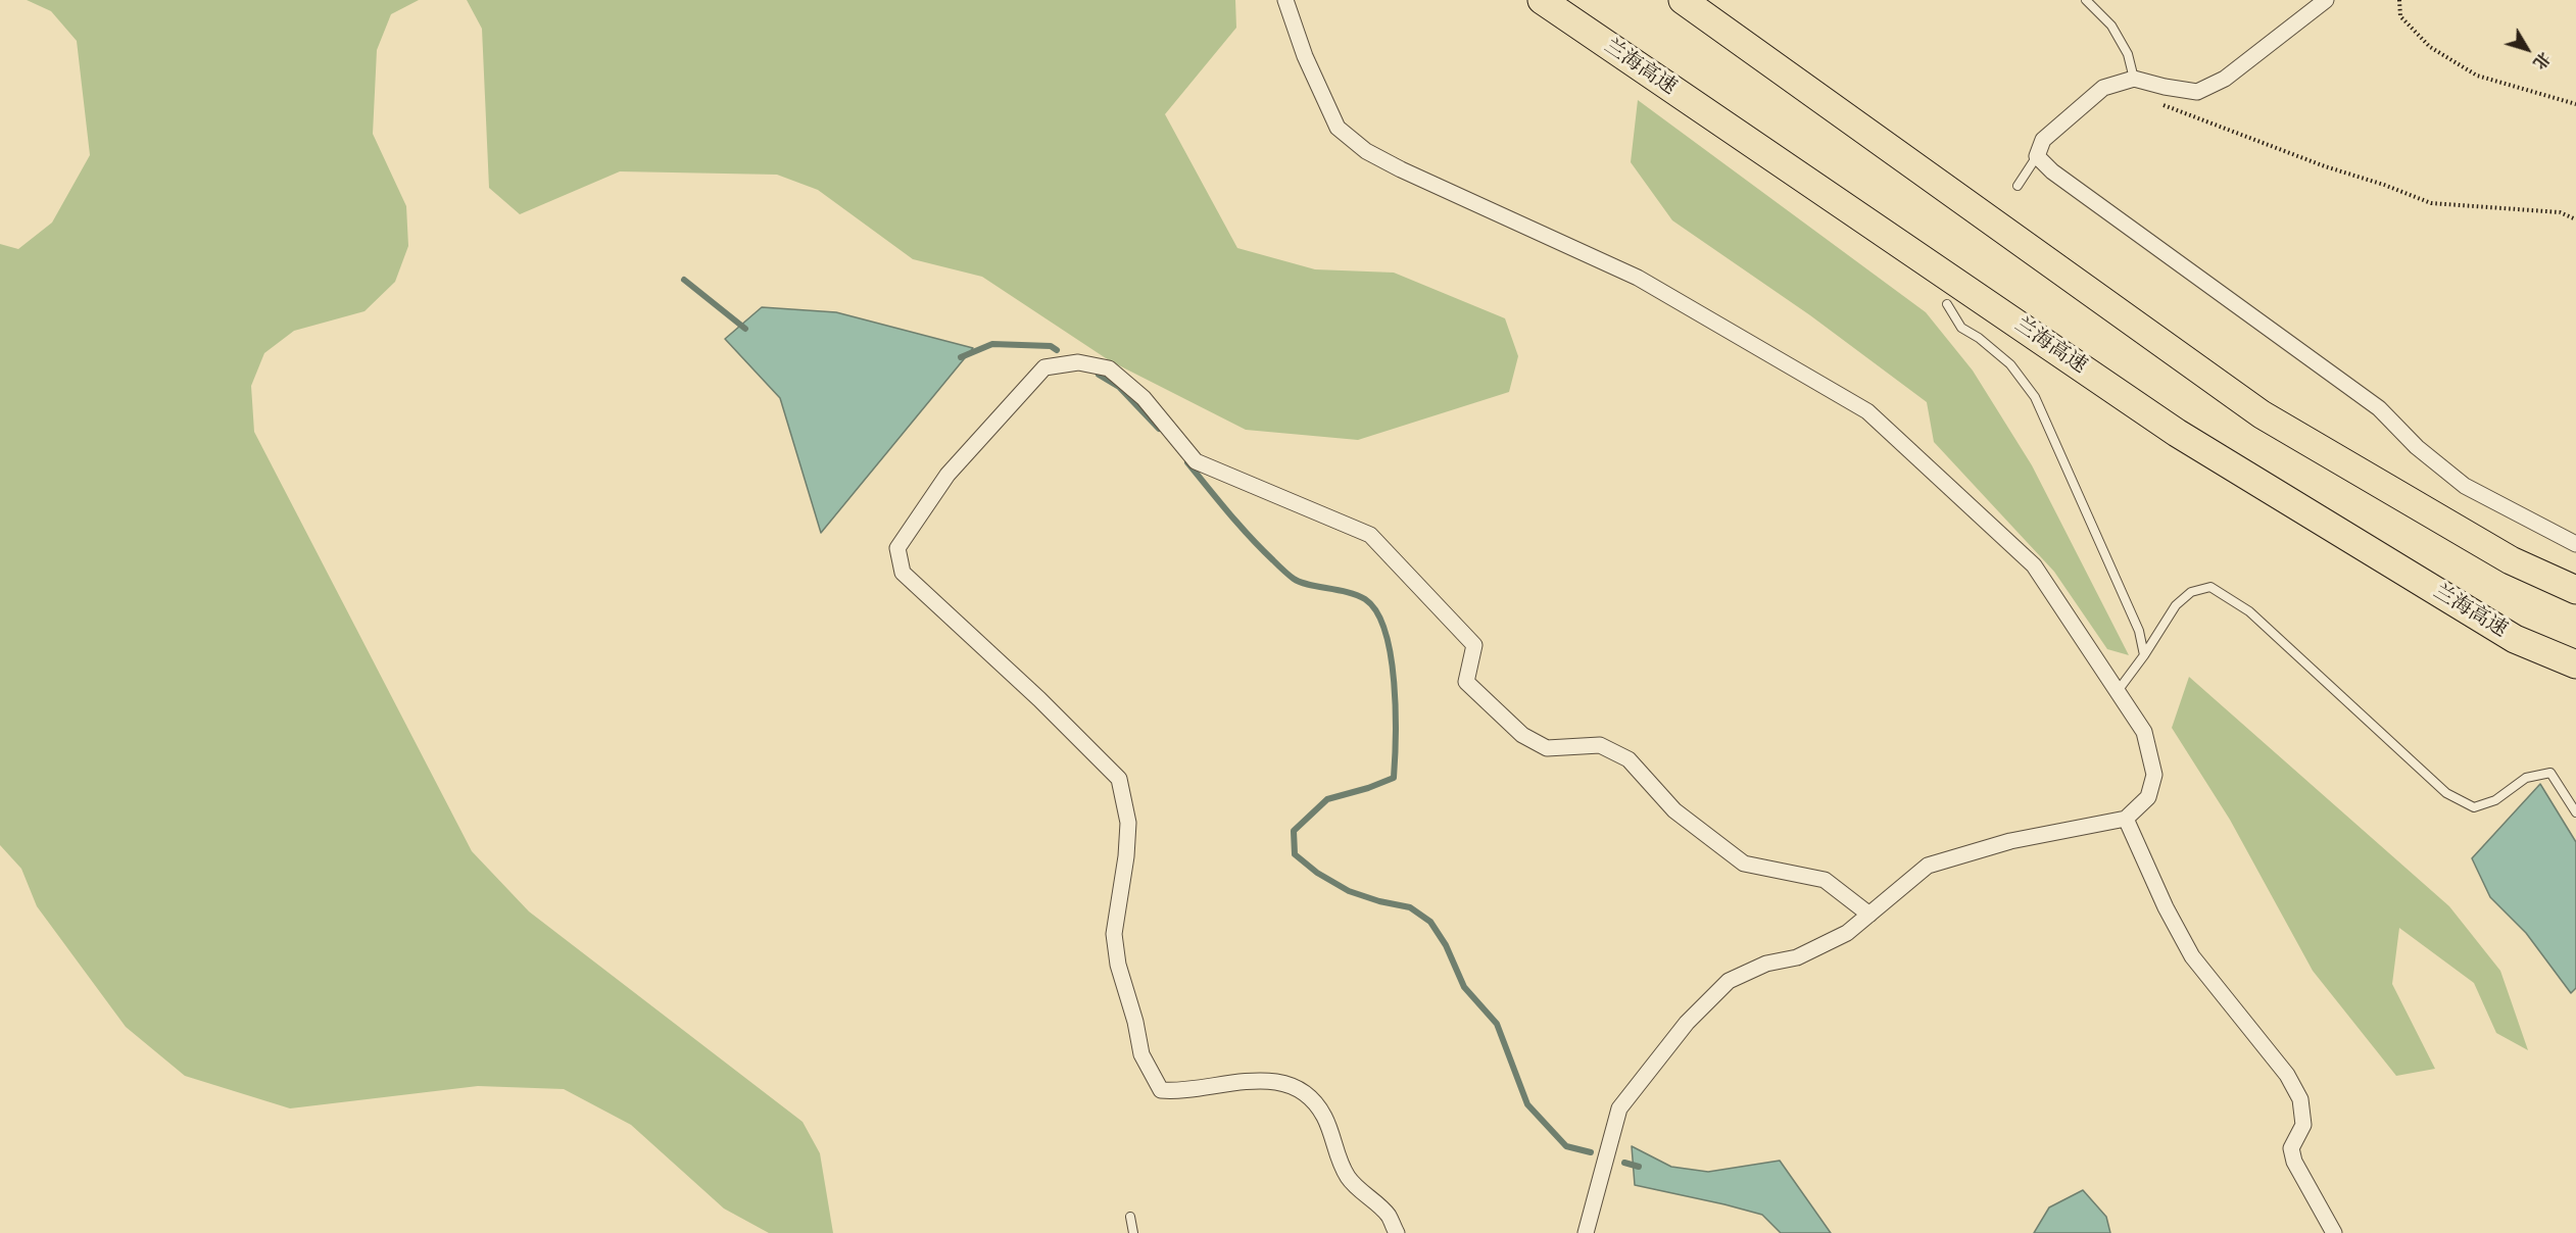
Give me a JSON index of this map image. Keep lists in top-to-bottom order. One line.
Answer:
{"streets":{"highway":["兰海高速"]},"north":"bottom right"}
